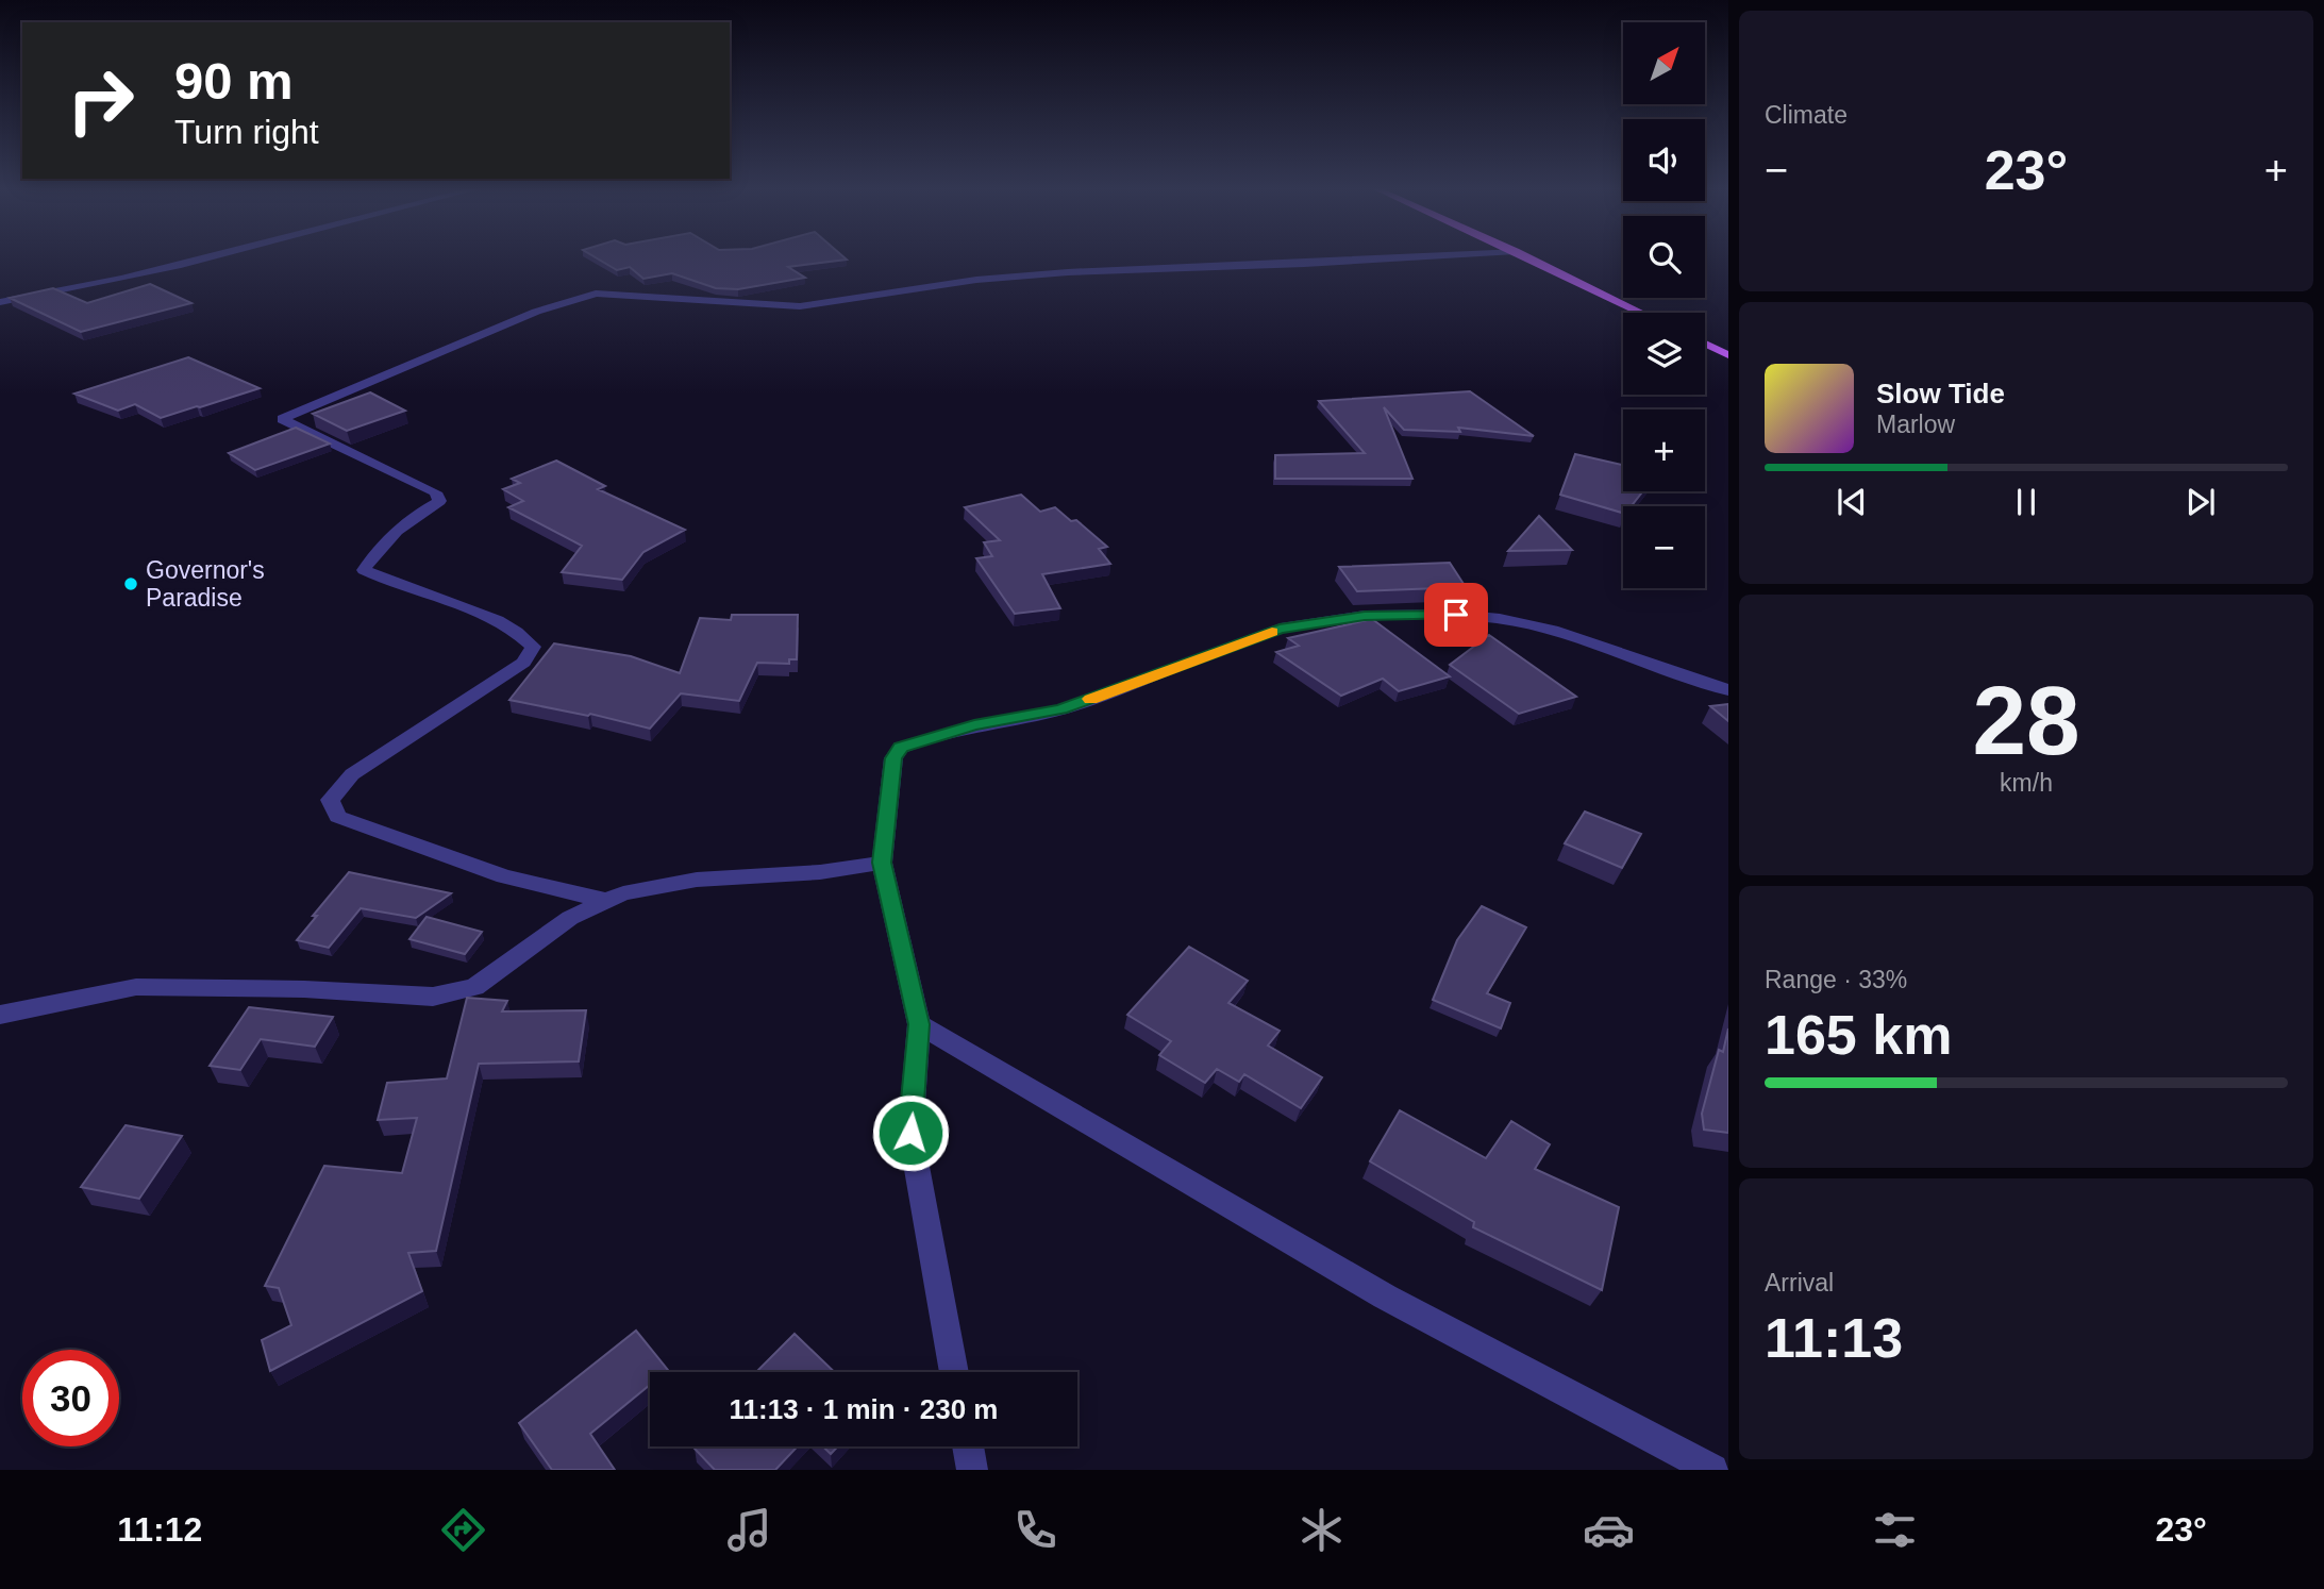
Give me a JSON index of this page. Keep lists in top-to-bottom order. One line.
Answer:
{"places":["Governor's Paradise"],"north":"top right","page":{"tile":["Climate",["28","km/h"],["Range · 33%","165 km"],["Arrival","11:13"]],"map_buttons":["+","−"],"turn":["90 m","Turn right"],"heat":["−","23°","+"],"song":["Slow Tide","Marlow"],"limit":"30","trip":"11:13 · 1 min · 230 m","tabs":["11:12","23°"]}}
